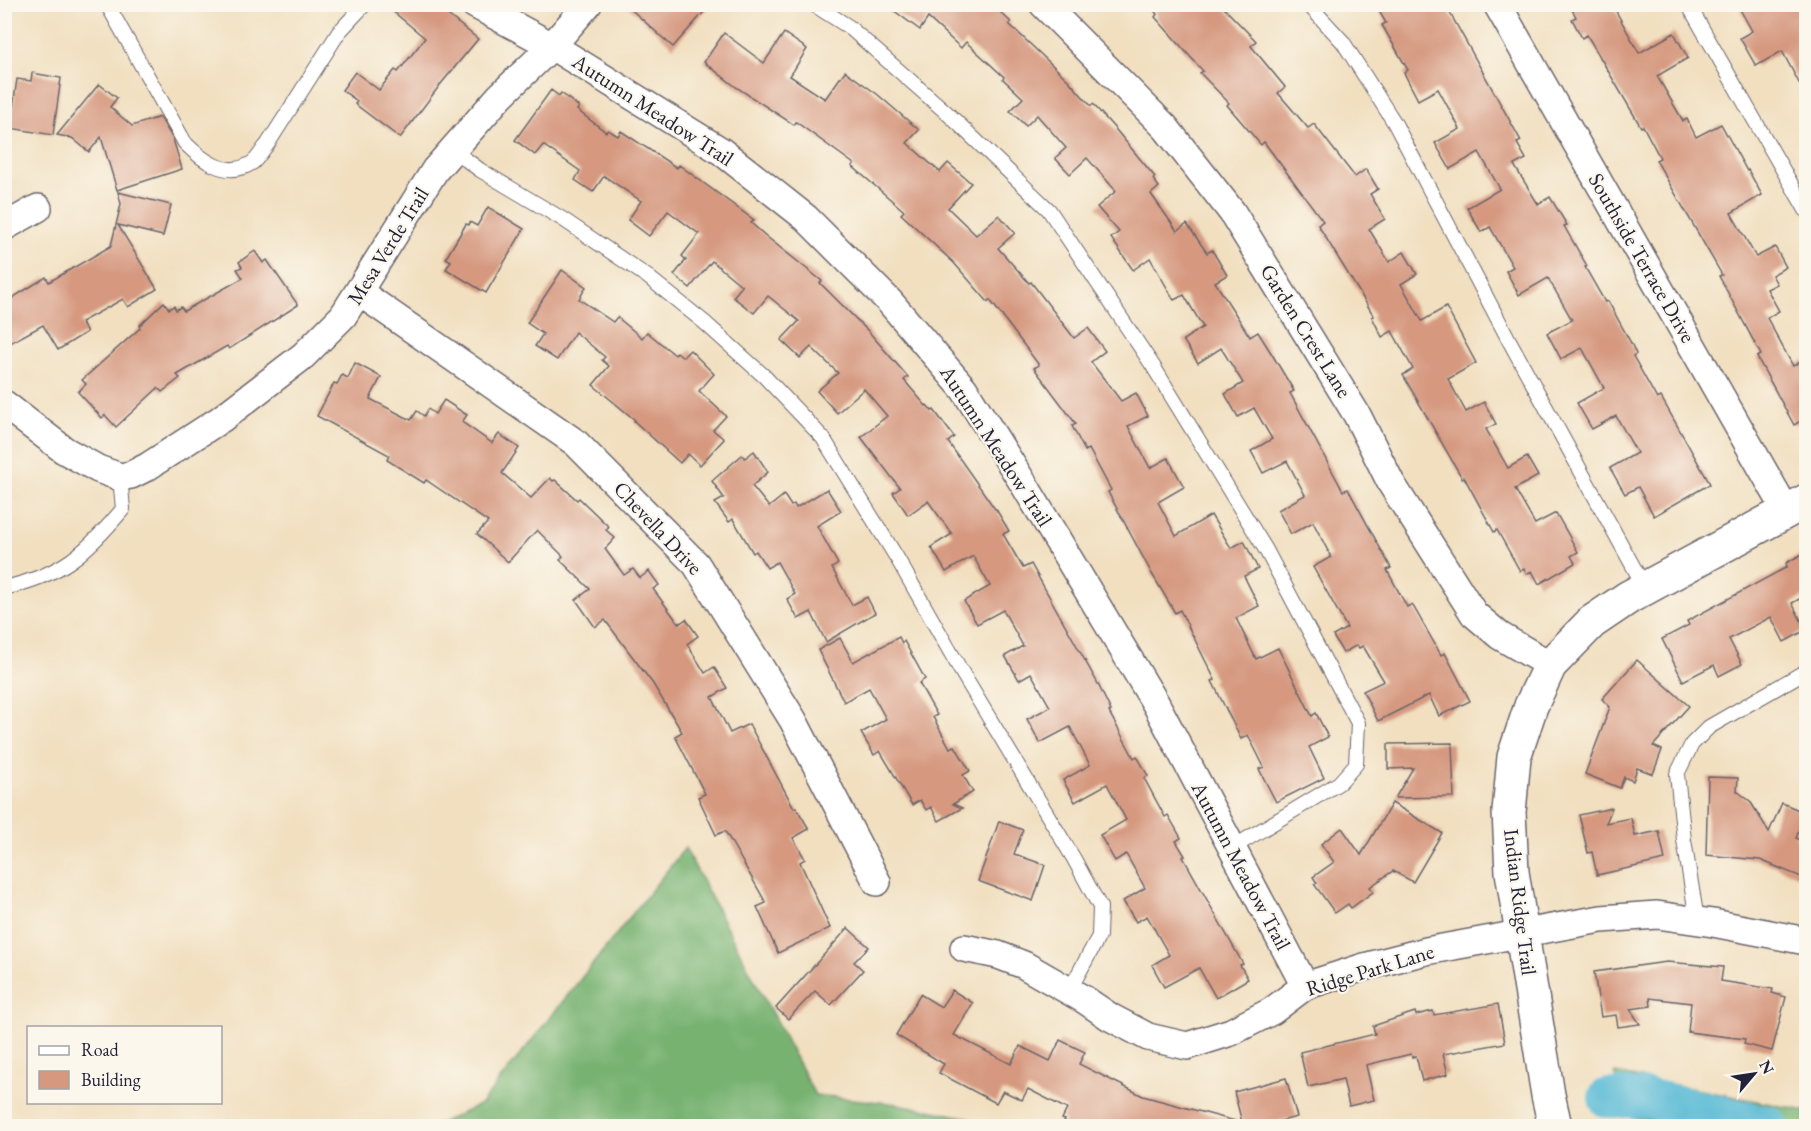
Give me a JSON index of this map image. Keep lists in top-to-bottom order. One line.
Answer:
{"streets":{"street":["Autumn Meadow Trail","Mesa Verde Trail","Southside Terrace Drive","Garden Crest Lane","Chevella Drive","Indian Ridge Trail","Ridge Park Lane"]},"crossings":[["Autumn Meadow Trail","Mesa Verde Trail"],["Autumn Meadow Trail","Ridge Park Lane"],["Mesa Verde Trail","Chevella Drive"],["Southside Terrace Drive","Indian Ridge Trail"],["Garden Crest Lane","Indian Ridge Trail"],["Indian Ridge Trail","Ridge Park Lane"]],"legend":["Road","Building"],"north":"top right"}
